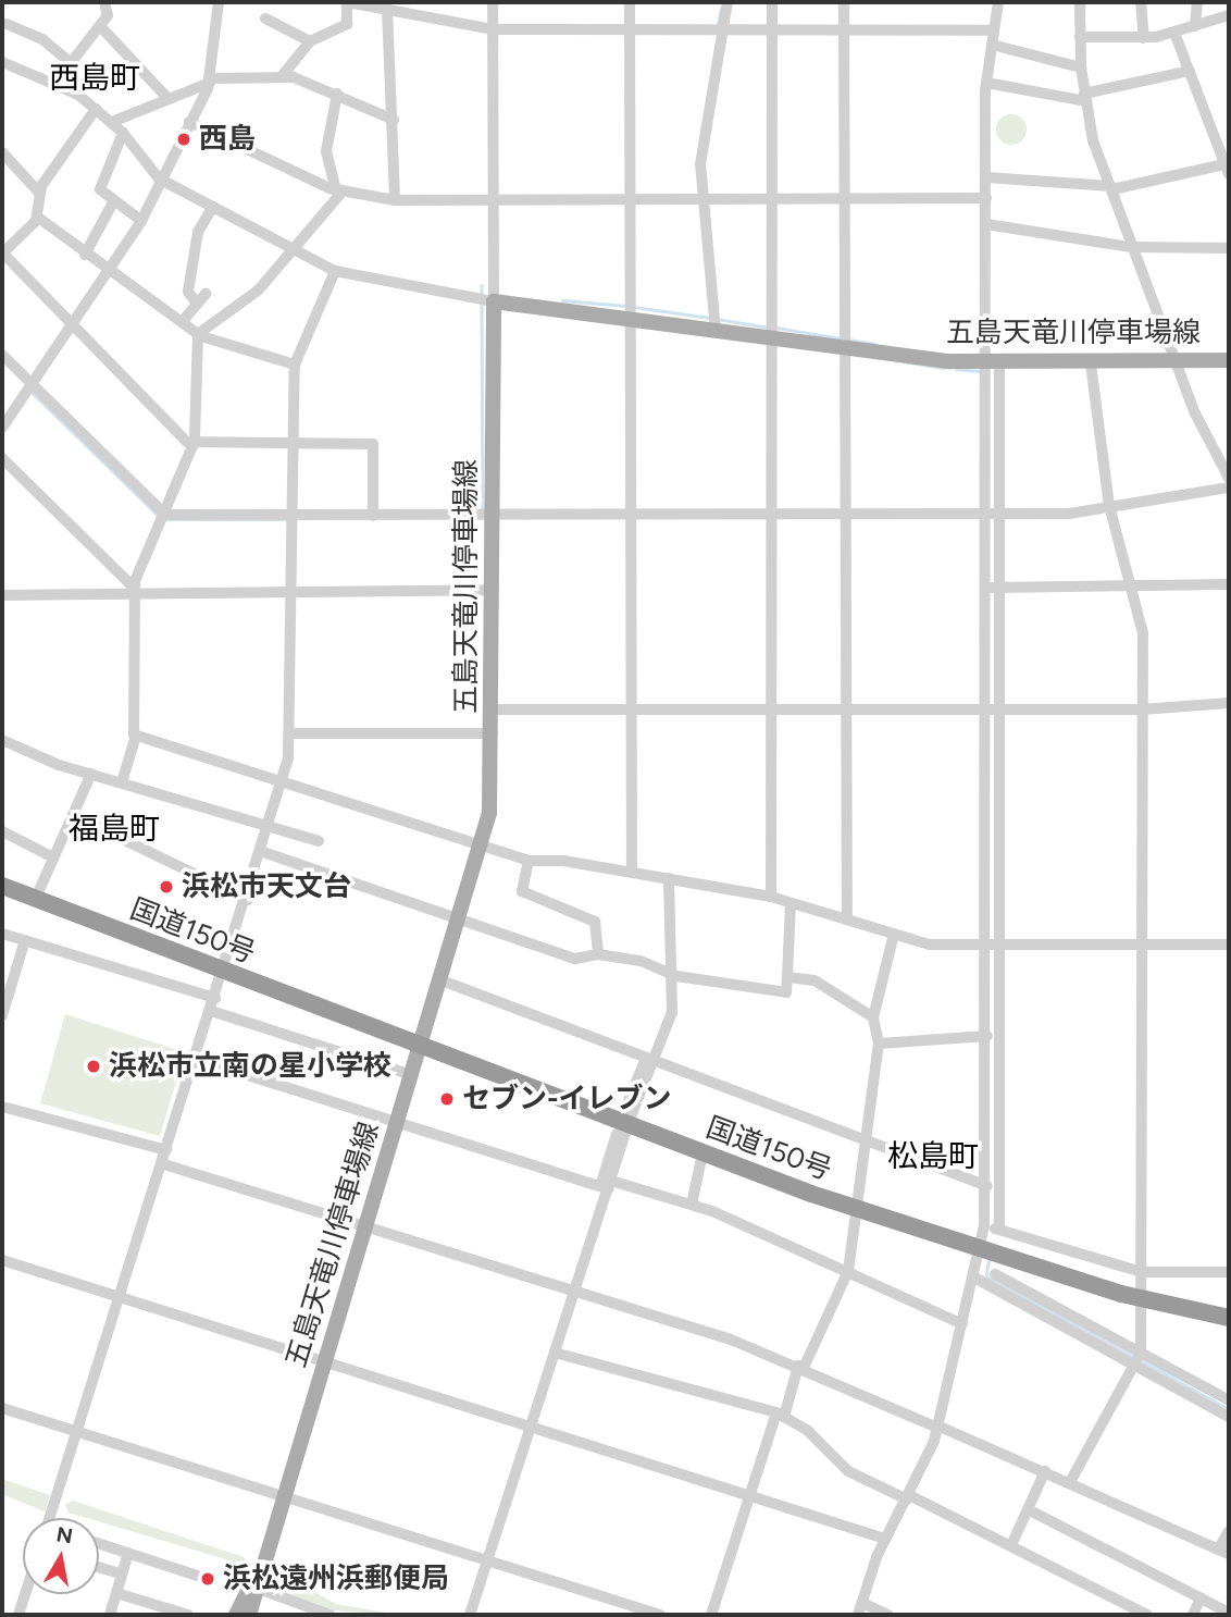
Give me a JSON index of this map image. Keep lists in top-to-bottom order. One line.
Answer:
{"streets":{"highway":["国道150号"],"main road":["五島天竜川停車場線"]},"crossings":[["五島天竜川停車場線","国道150号"]],"districts":["西島町","福島町","松島町"],"places":["西島","浜松市天文台","浜松市立南の星小学校","セブン-イレブン","浜松遠州浜郵便局"],"north":"top"}
